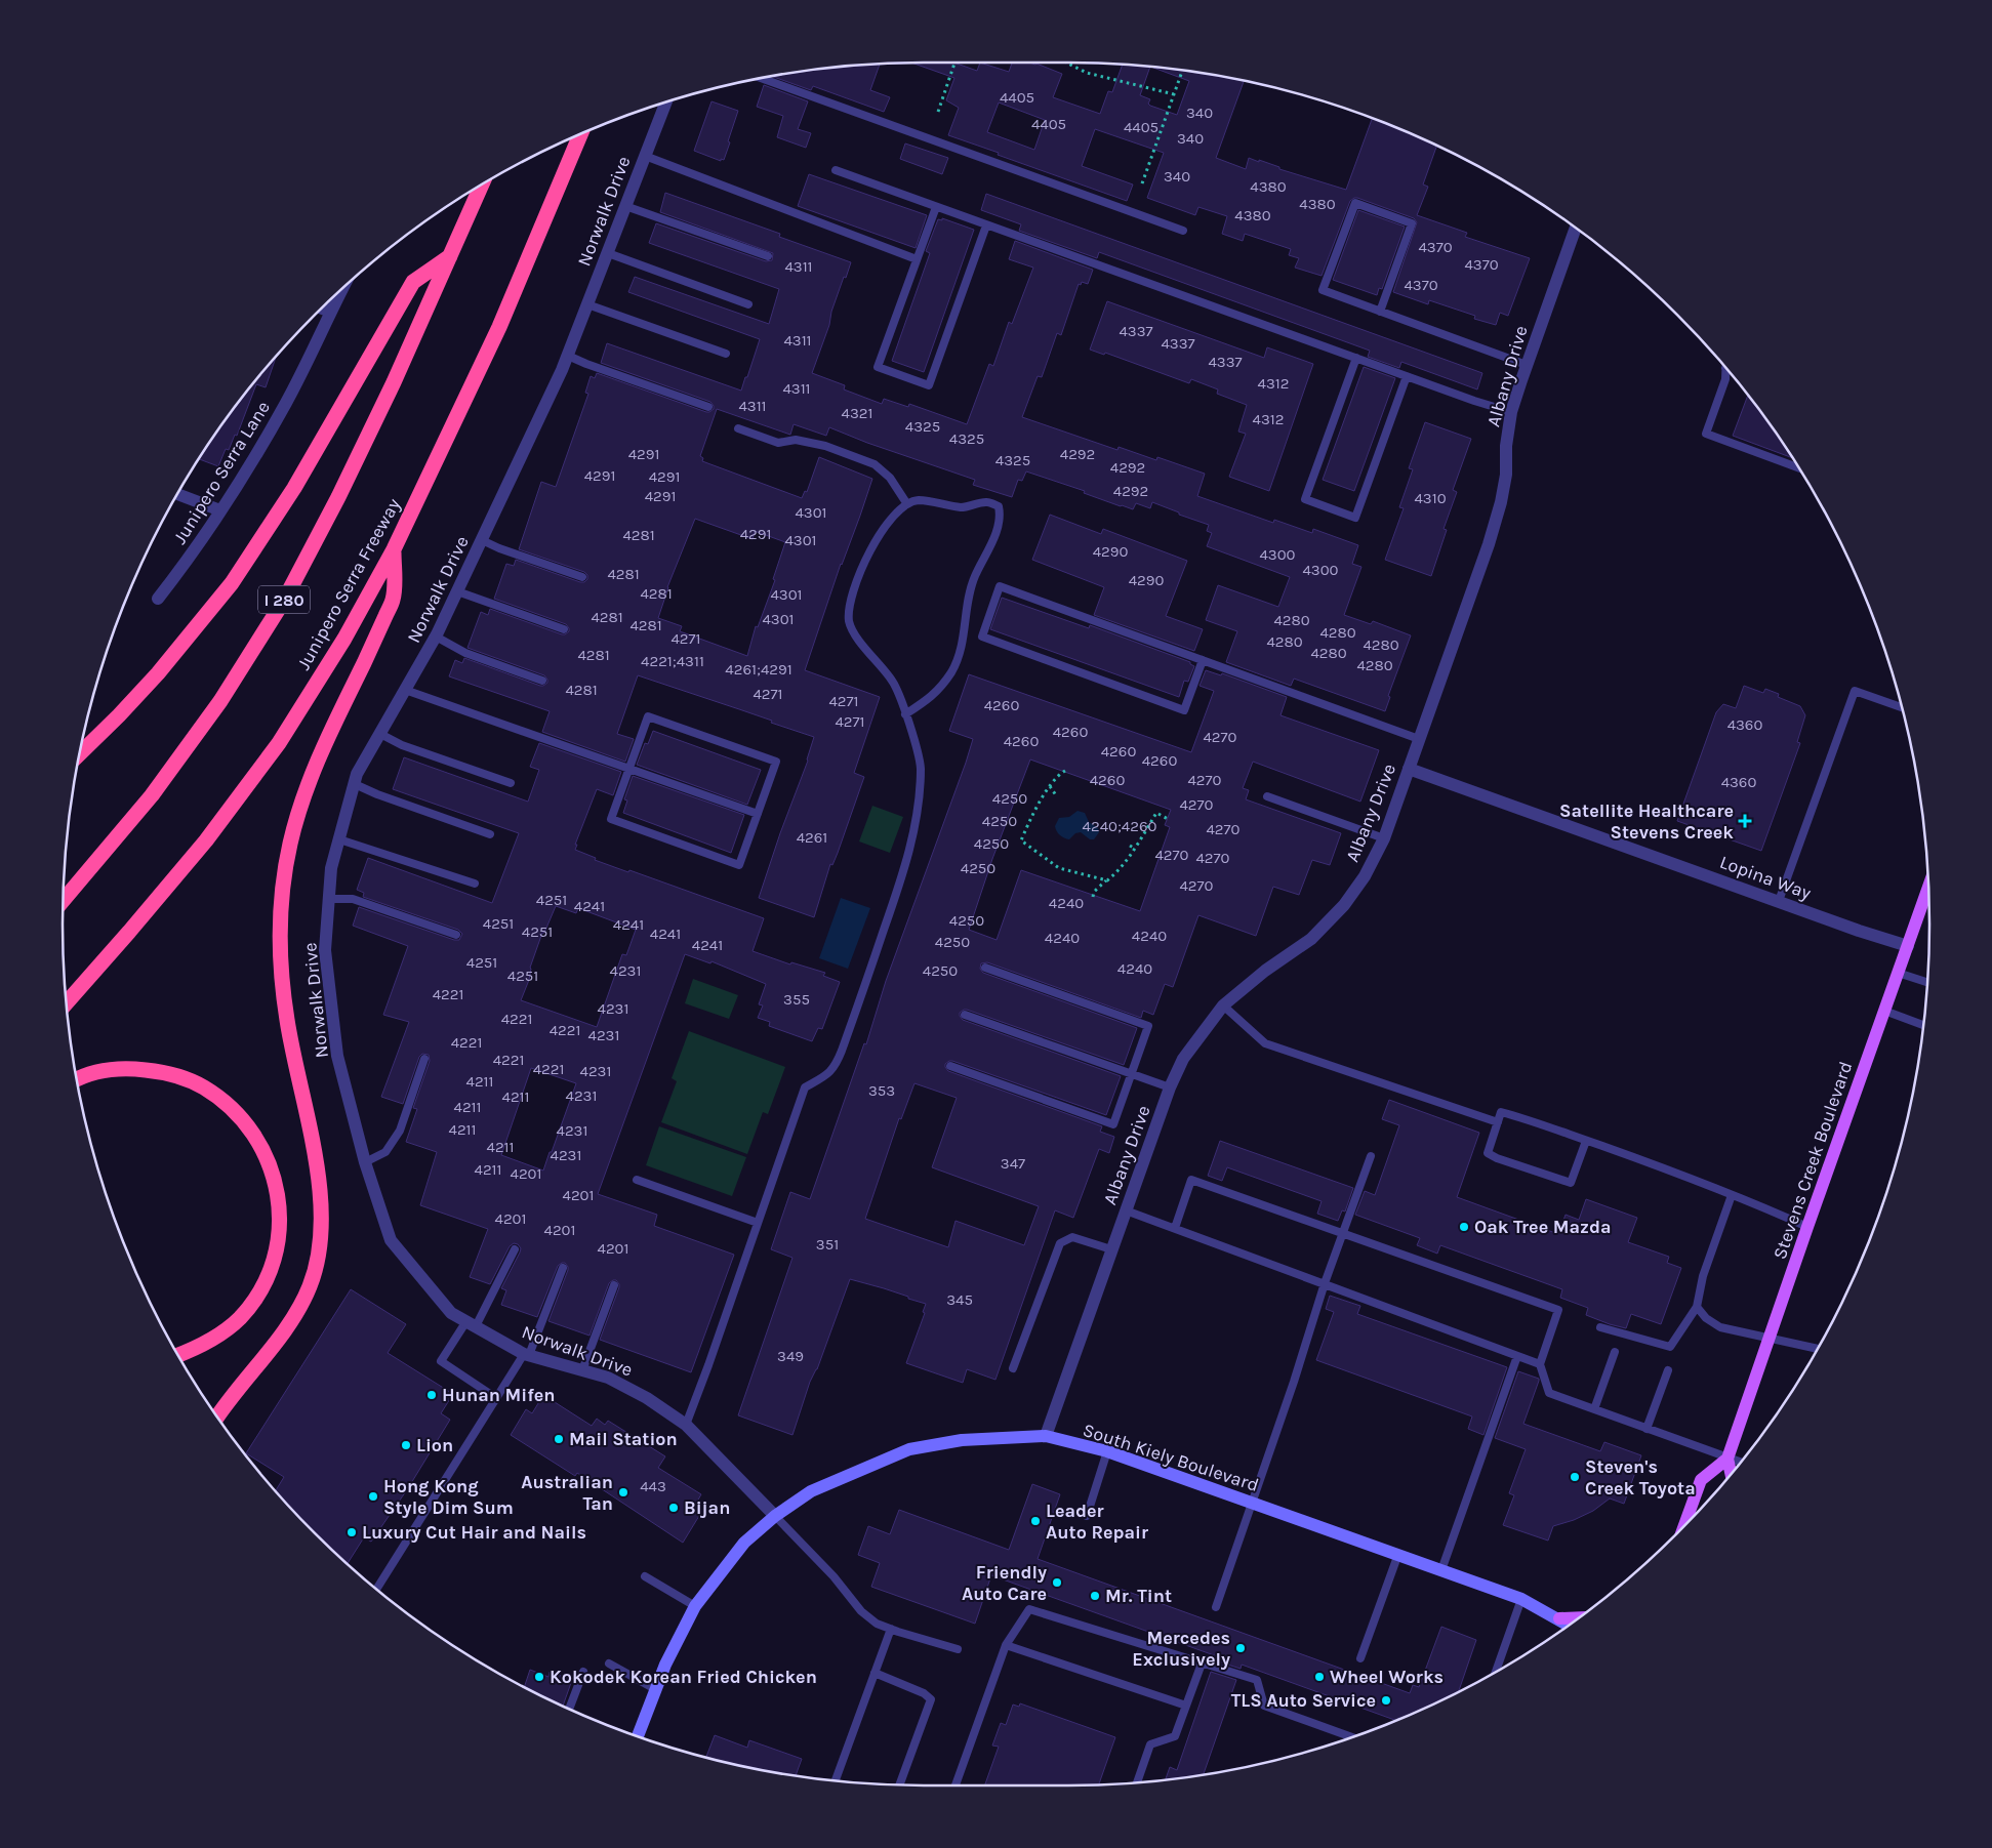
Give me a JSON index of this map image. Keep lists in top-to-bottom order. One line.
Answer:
{"streets":{"highway":["Junipero Serra Freeway","I 280"],"main road":["Stevens Creek Boulevard","South Kiely Boulevard"],"street":["Norwalk Drive","Albany Drive","Junipero Serra Lane","Lopina Way"]},"crossings":[["Norwalk Drive","South Kiely Boulevard"],["Albany Drive","Lopina Way"],["Albany Drive","South Kiely Boulevard"],["Lopina Way","Stevens Creek Boulevard"]],"places":{"health":["Satellite Healthcare Stevens Creek"],"other":["Oak Tree Mazda","Hunan Mifen","Mail Station","Lion","Steven's Creek Toyota","Australian Tan","Hong Kong Style Dim Sum","Bijan","Leader Auto Repair","Luxury Cut Hair and Nails","Friendly Auto Care","Mr. Tint","Mercedes Exclusively","Kokodek Korean Fried Chicken","Wheel Works","TLS Auto Service"]},"house_numbers":["4405","340","4405","4405","340","340","4380","4380","4380","4370","4370","4311","4370","4337","4311","4337","4337","4312","4311","4311","4321","4312","4325","4325","4291","4292","4325","4292","4291","4291","4292","4291","4310","4301","4291","4281","4301","4290","4300","4300","4281","4290","4281","4301","4281","4301","4280","4281","4280","4271","4280","4280","4280","4281","4221;4311","4280","4261;4291","4281","4271","4271","4260","4271","4360","4260","4270","4260","4260","4260","4260","4270","4360","4250","4270","4250","4240;4260","4270","4261","4250","4270","4270","4250","4270","4251","4240","4241","4250","4251","4241","4251","4241","4240","4240","4250","4241","4251","4240","4231","4250","4251","4221","355","4231","4221","4221","4231","4221","4221","4221","4231","4211","353","4231","4211","4211","4211","4231","4211","4231","347","4211","4201","4201","4201","4201","351","4201","345","349","443"]}
